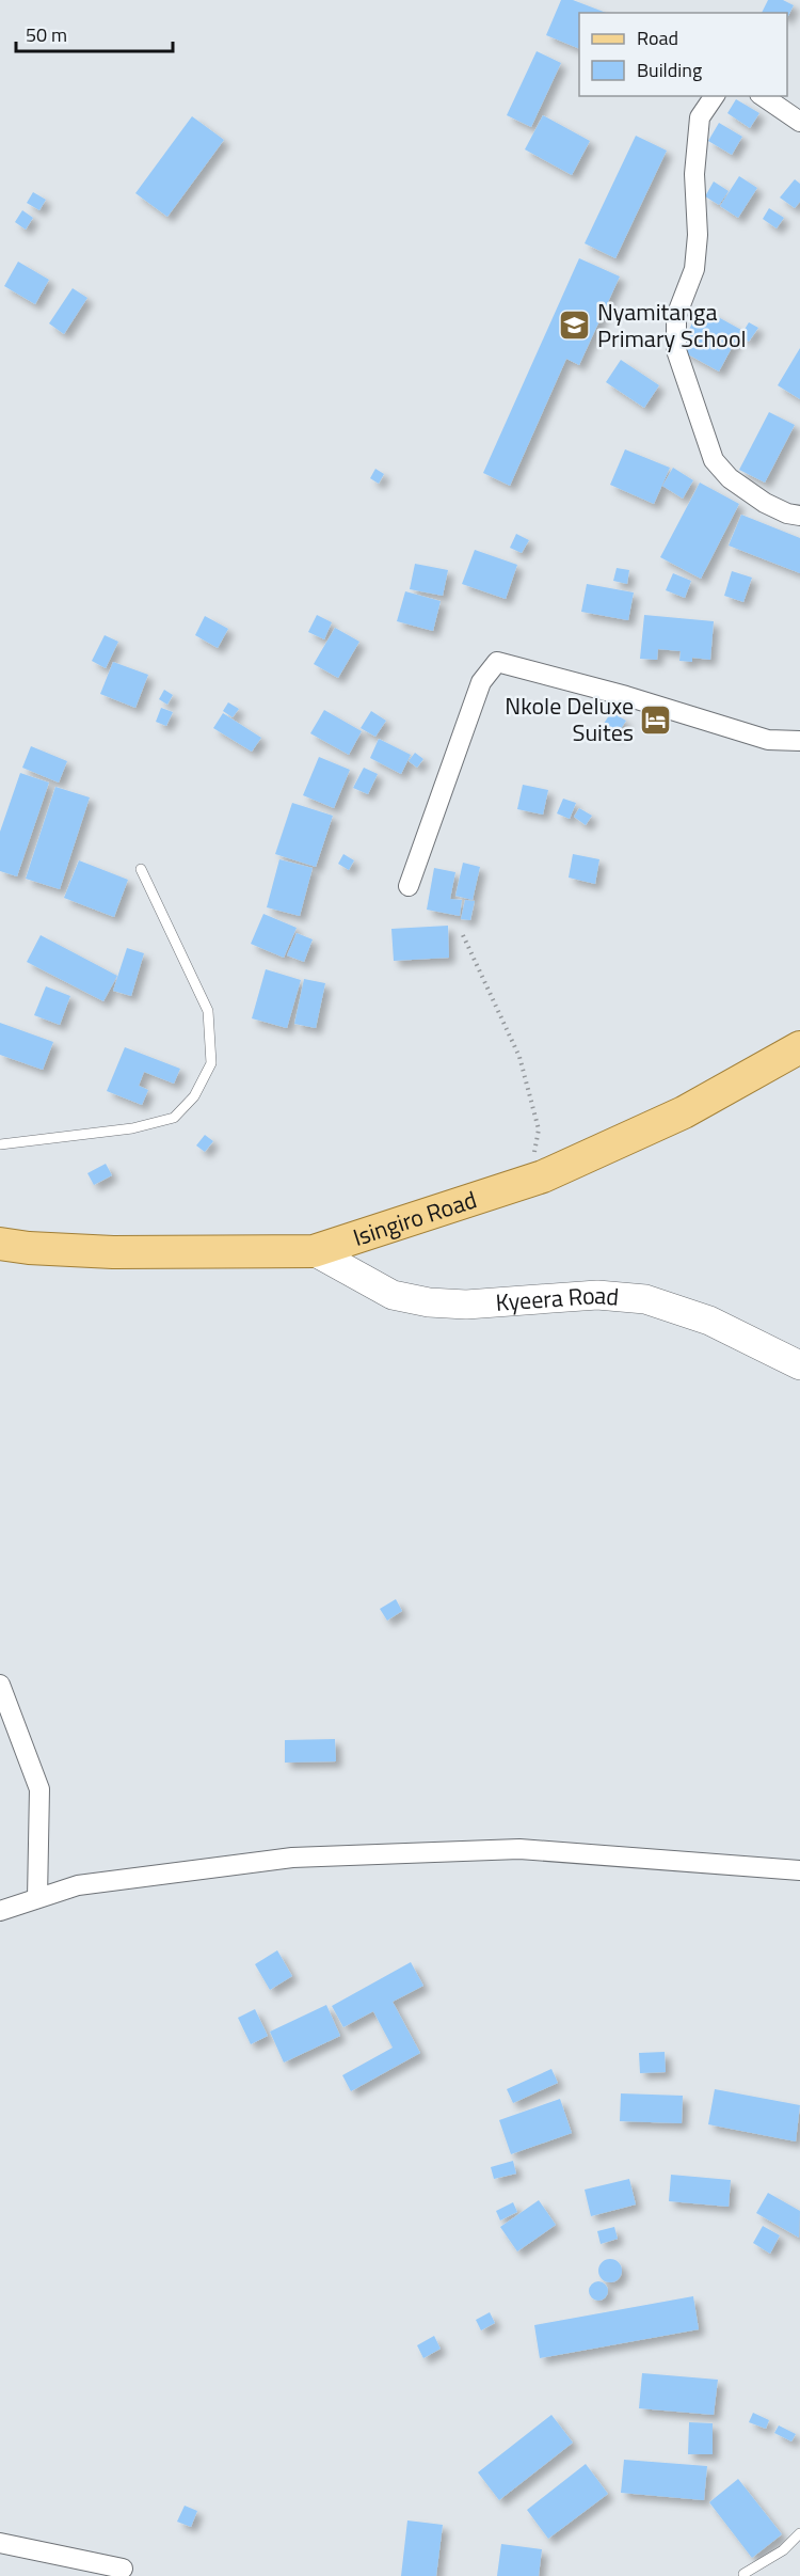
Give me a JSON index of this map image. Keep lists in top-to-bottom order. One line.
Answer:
{"streets":{"main road":["Isingiro Road","Kyeera Road"]},"crossings":[["Isingiro Road","Kyeera Road"]],"places":{"school or university":["Nyamitanga Primary School"],"hotel":["Nkole Deluxe Suites"]},"legend":["Road","Building"],"scale_bar":"50 m"}
